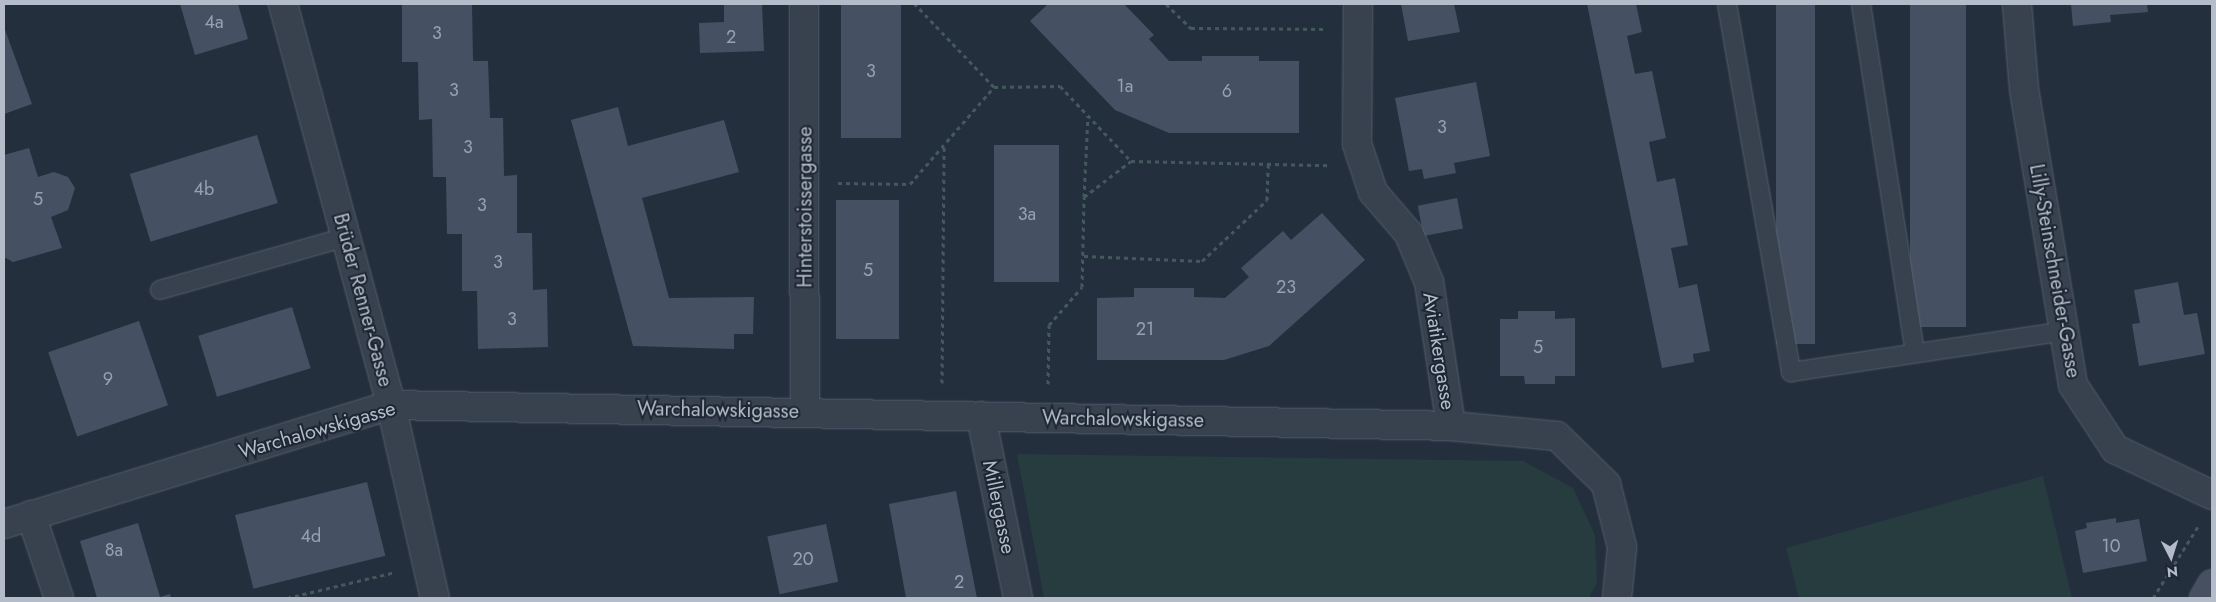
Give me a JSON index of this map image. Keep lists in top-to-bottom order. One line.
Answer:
{"streets":{"street":["Hinterstoissergasse","Lilly-Steinschneider-Gasse","Brüder Renner-Gasse","Aviatikergasse","Warchalowskigasse","Millergasse"]},"crossings":[["Hinterstoissergasse","Warchalowskigasse"],["Brüder Renner-Gasse","Warchalowskigasse"],["Aviatikergasse","Warchalowskigasse"],["Warchalowskigasse","Millergasse"]],"house_numbers":["4a","3","2","3","1a","3","6","3","3","4b","5","3","3a","3","5","23","3","21","5","9","4d","10","8a","20","2"],"north":"bottom"}
